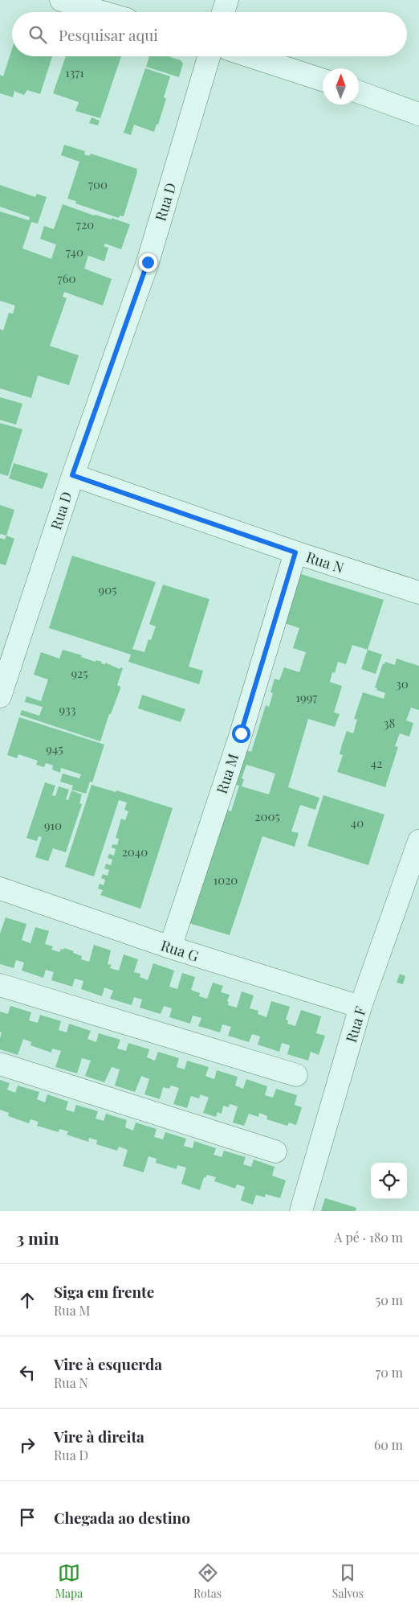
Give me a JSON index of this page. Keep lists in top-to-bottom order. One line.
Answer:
{"streets":{"street":["Rua D","Rua N","Rua M","Rua G","Rua F"]},"crossings":[["Rua D","Rua N"],["Rua N","Rua M"],["Rua M","Rua G"],["Rua G","Rua F"]],"house_numbers":["1371","700","720","740","760","905","925","30","1997","933","38","945","42","2005","40","910","2040","1020"],"north":"top","page":{"search":"Pesquisar aqui","heading":["3 min","A pé · 180 m"],"list":[["Siga em frente","Rua M","50 m"],["Vire à esquerda","Rua N","70 m"],["Vire à direita","Rua D","60 m"],"Chegada ao destino"],"nav":["Mapa","Rotas","Salvos"]}}
